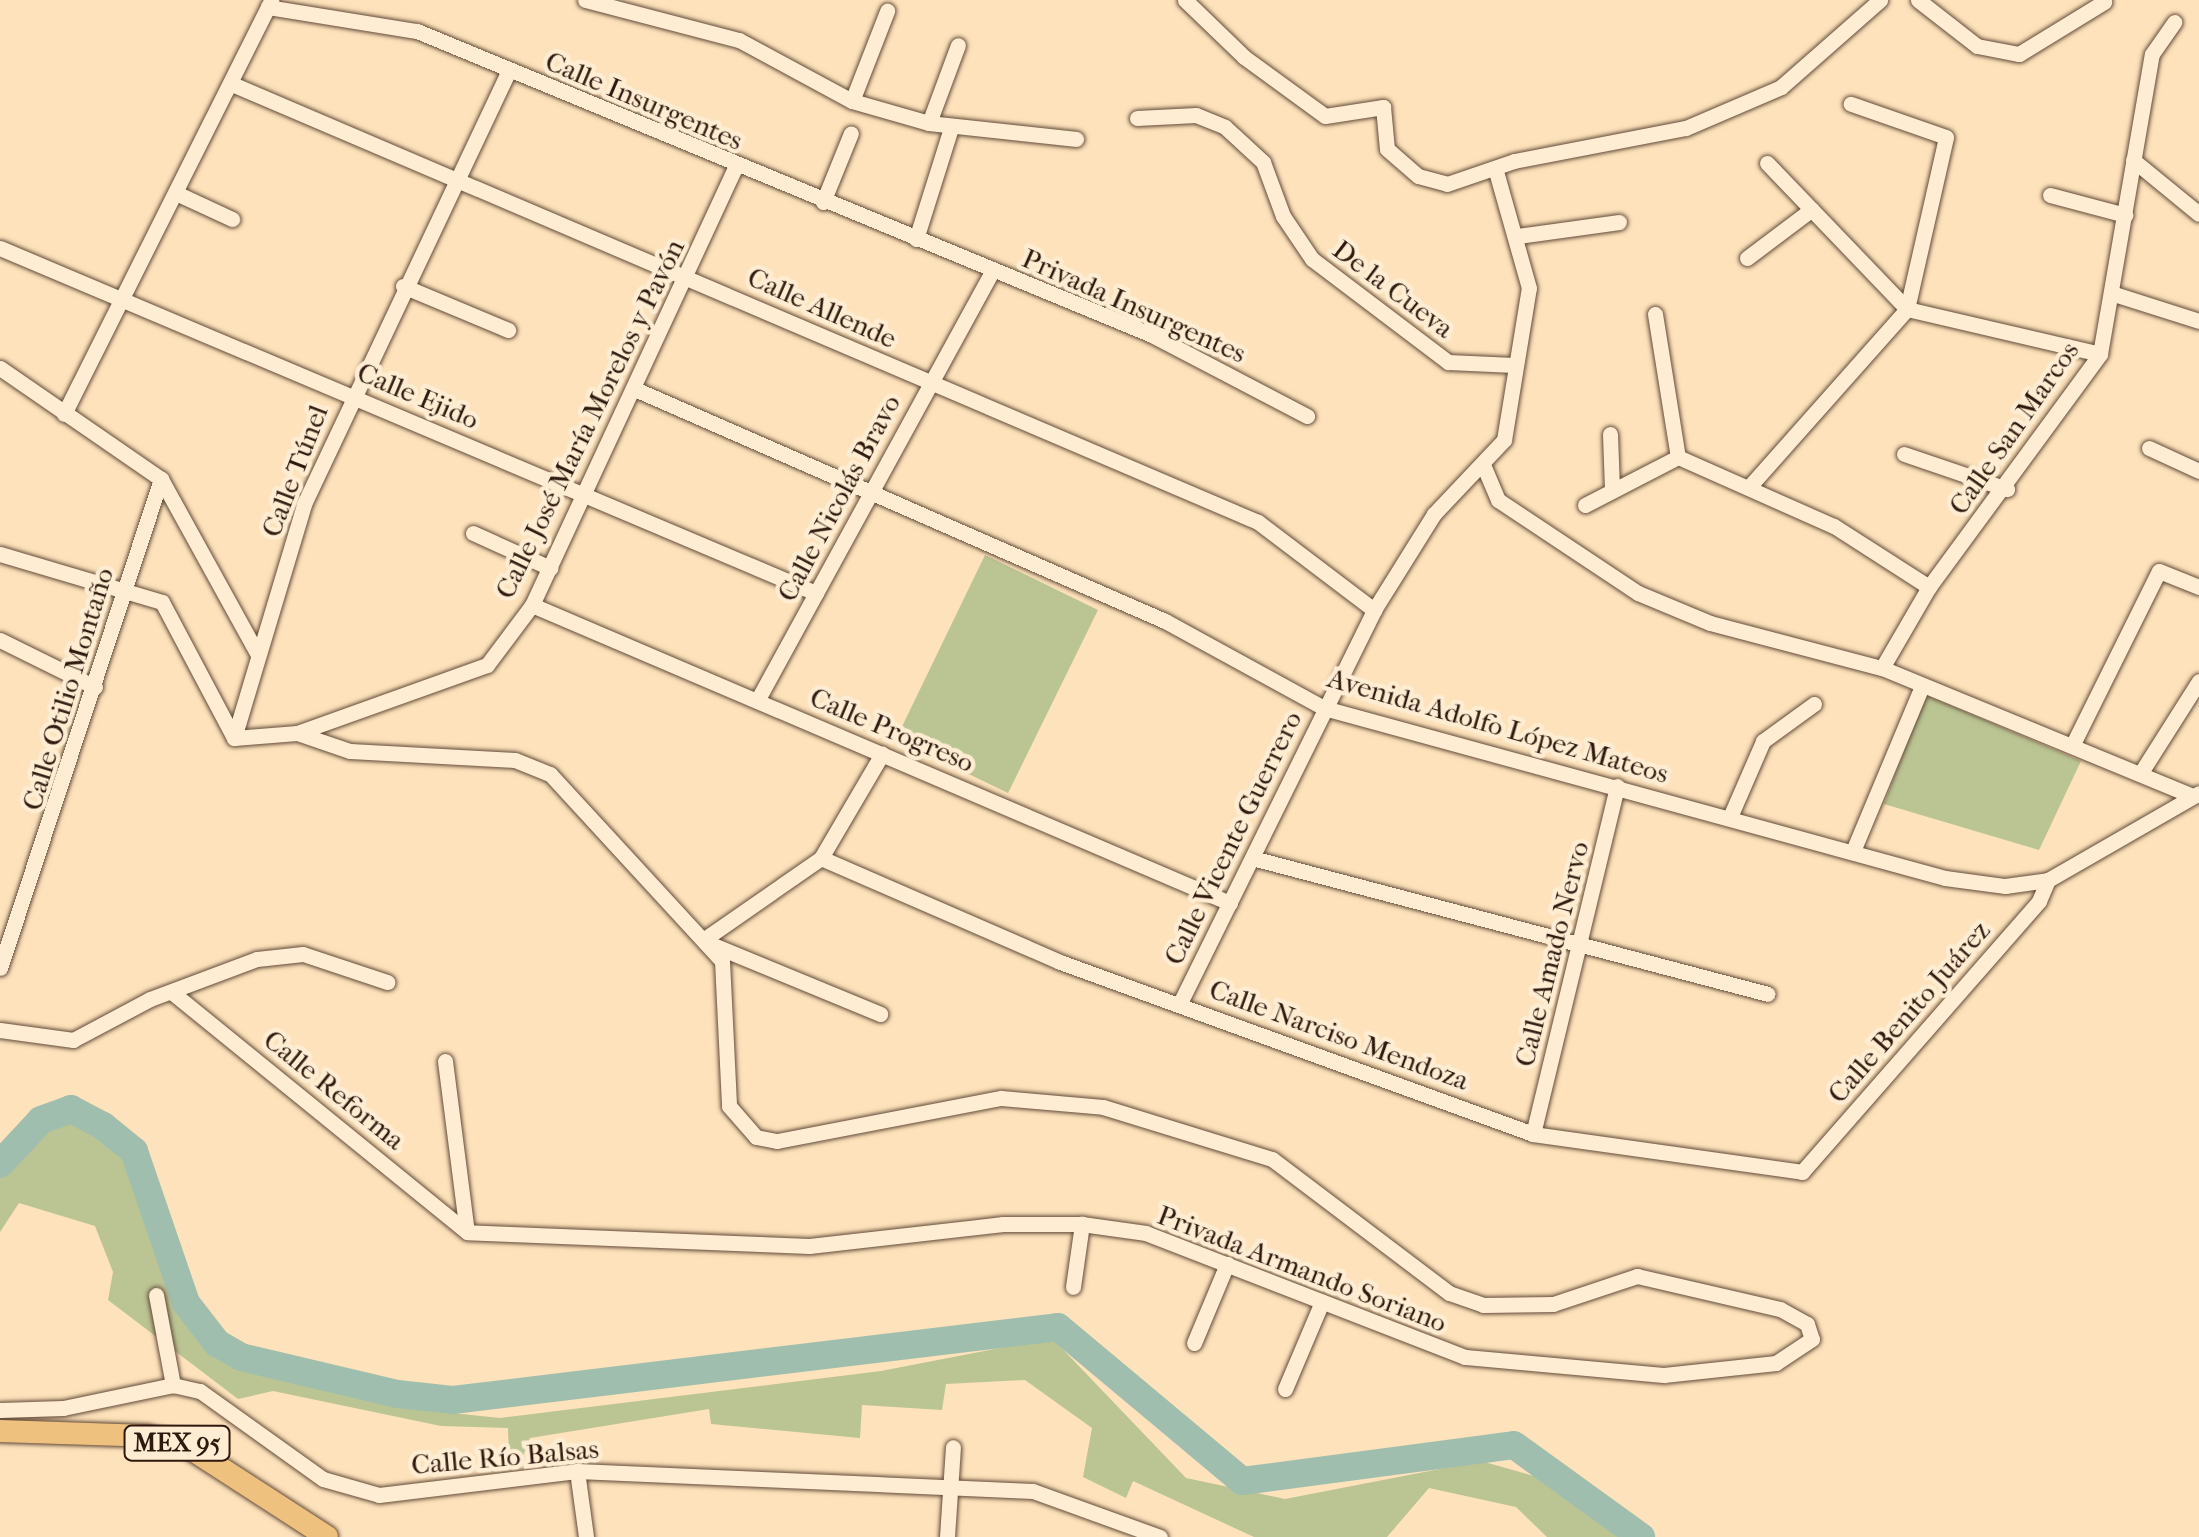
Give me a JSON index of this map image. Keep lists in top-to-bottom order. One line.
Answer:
{"streets":{"main road":["MEX 95"],"street":["Calle Insurgentes","De la Cueva","Privada Insurgentes","Calle Allende","Calle Ejido","Calle José María Morelos y Pavón","Calle San Marcos","Calle Túnel","Calle Nicolás Bravo","Calle Otilio Montaño","Avenida Adolfo López Mateos","Calle Progreso","Calle Vicente Guerrero","Calle Amado Nervo","Calle Benito Juárez","Calle Narciso Mendoza","Calle Reforma","Privada Armando Soriano","Calle Río Balsas"]},"crossings":[["Calle Insurgentes","Privada Insurgentes"],["Calle Insurgentes","Calle José María Morelos y Pavón"],["Calle Insurgentes","Calle Túnel"],["Calle Insurgentes","Calle Nicolás Bravo"],["De la Cueva","Calle Vicente Guerrero"],["Privada Insurgentes","Calle Nicolás Bravo"],["Calle Allende","Calle José María Morelos y Pavón"],["Calle Allende","Calle Túnel"],["Calle Allende","Calle Nicolás Bravo"],["Calle Allende","Calle Vicente Guerrero"],["Calle Ejido","Calle José María Morelos y Pavón"],["Calle Ejido","Calle Túnel"],["Calle Ejido","Calle Nicolás Bravo"],["Calle José María Morelos y Pavón","Avenida Adolfo López Mateos"],["Calle José María Morelos y Pavón","Calle Progreso"],["Calle Nicolás Bravo","Avenida Adolfo López Mateos"],["Calle Nicolás Bravo","Calle Progreso"],["Avenida Adolfo López Mateos","Calle Vicente Guerrero"],["Avenida Adolfo López Mateos","Calle Amado Nervo"],["Avenida Adolfo López Mateos","Calle Benito Juárez"],["Calle Progreso","Calle Vicente Guerrero"],["Calle Vicente Guerrero","Calle Narciso Mendoza"],["Calle Amado Nervo","Calle Narciso Mendoza"],["Calle Benito Juárez","Calle Narciso Mendoza"],["Calle Reforma","Privada Armando Soriano"]]}
